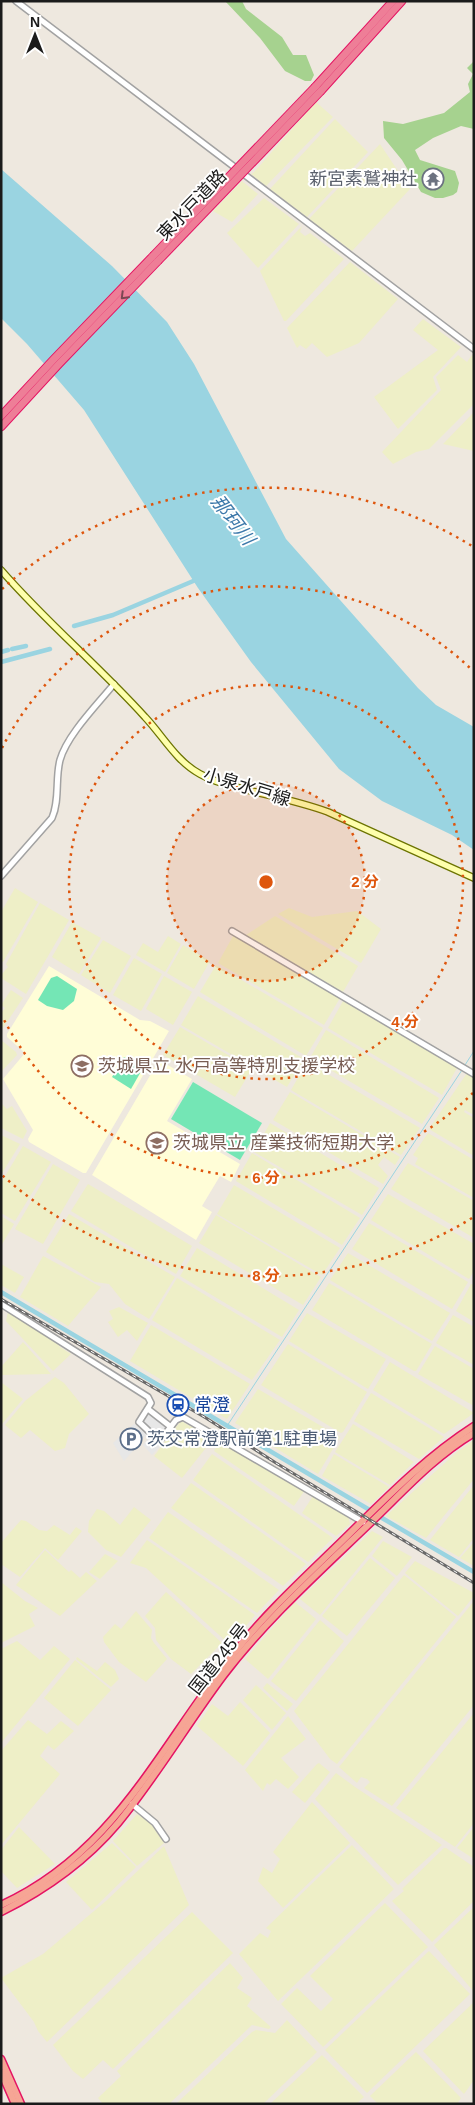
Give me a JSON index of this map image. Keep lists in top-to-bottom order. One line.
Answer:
{"streets":{"highway":["東水戸道路","国道245号"],"main road":["小泉水戸線"]},"water":["那珂川"],"places":{"temple":["新宮素鷲神社"],"school or university":["茨城県立 水戸高等特別支援学校","茨城県立 産業技術短期大学"],"station":["常澄"],"parking":["茨交常澄駅前第1駐車場"]},"north":"top","rings":["2 分","4 分","6 分","8 分"]}
